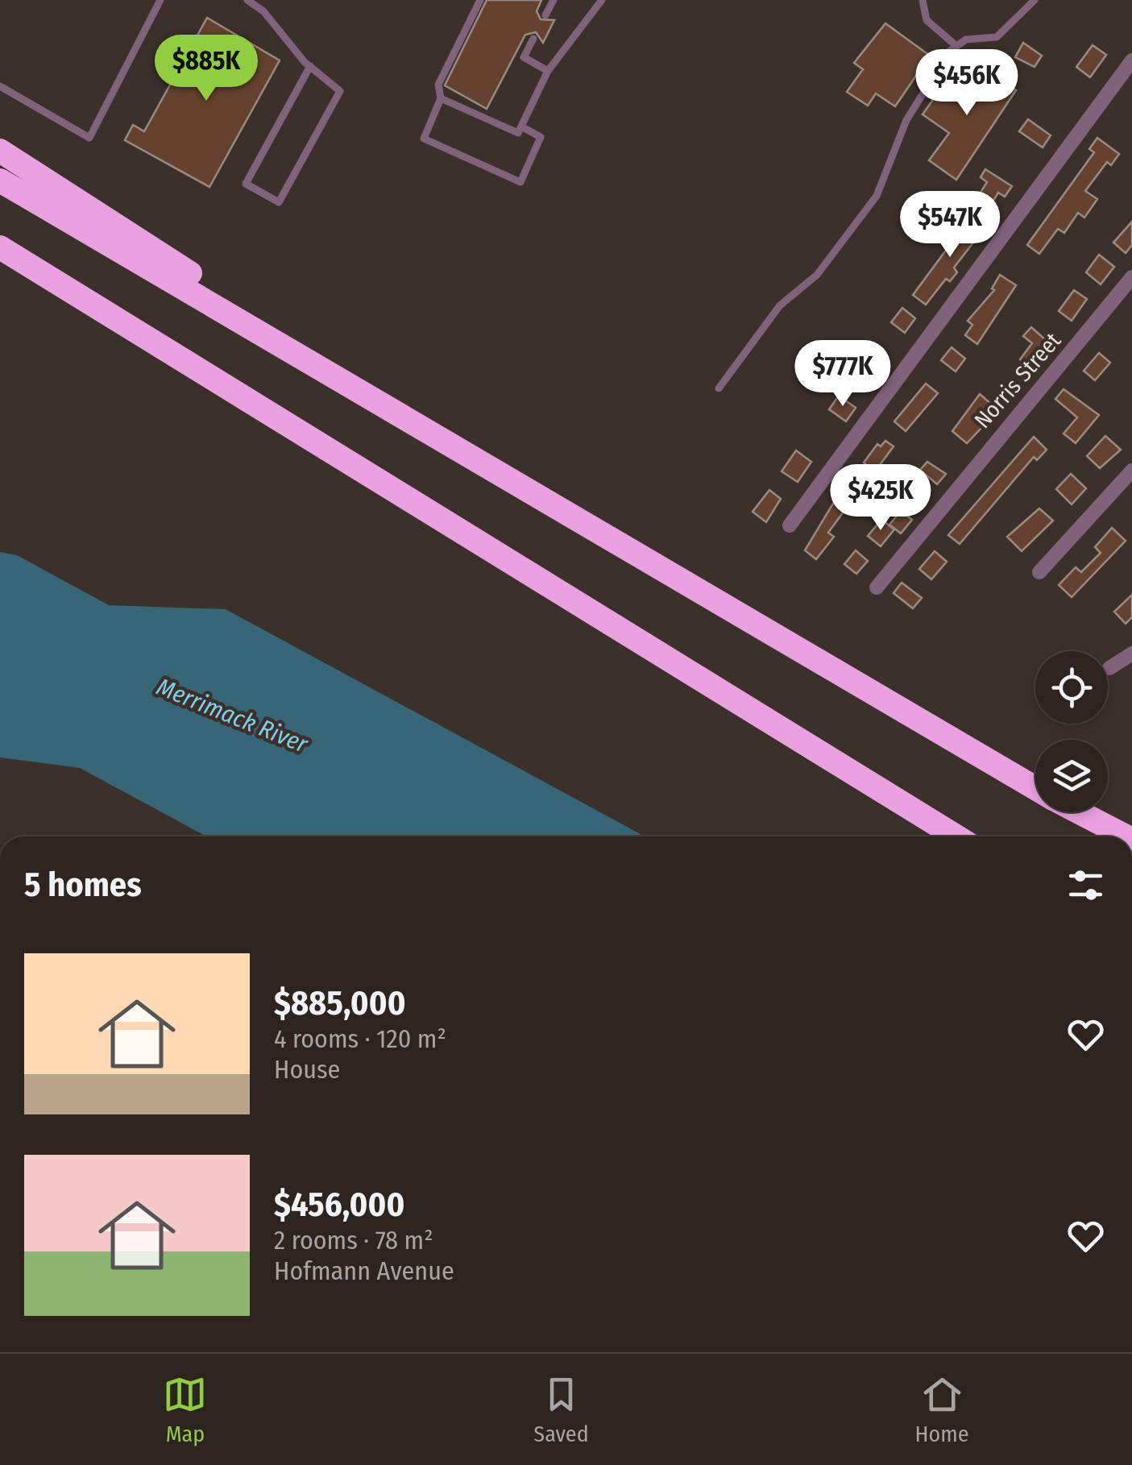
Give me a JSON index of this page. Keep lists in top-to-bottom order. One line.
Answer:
{"streets":{"street":["Norris Street"]},"water":["Merrimack River"],"page":{"price":["$885K","$456K","$547K","$777K","$425K"],"heading":"5 homes","list":[{"name":"$885,000","note":"4 rooms · 120 m² · House"},{"name":"$456,000","note":"2 rooms · 78 m² · Hofmann Avenue"}],"tabs":["Map","Saved","Home"]}}
